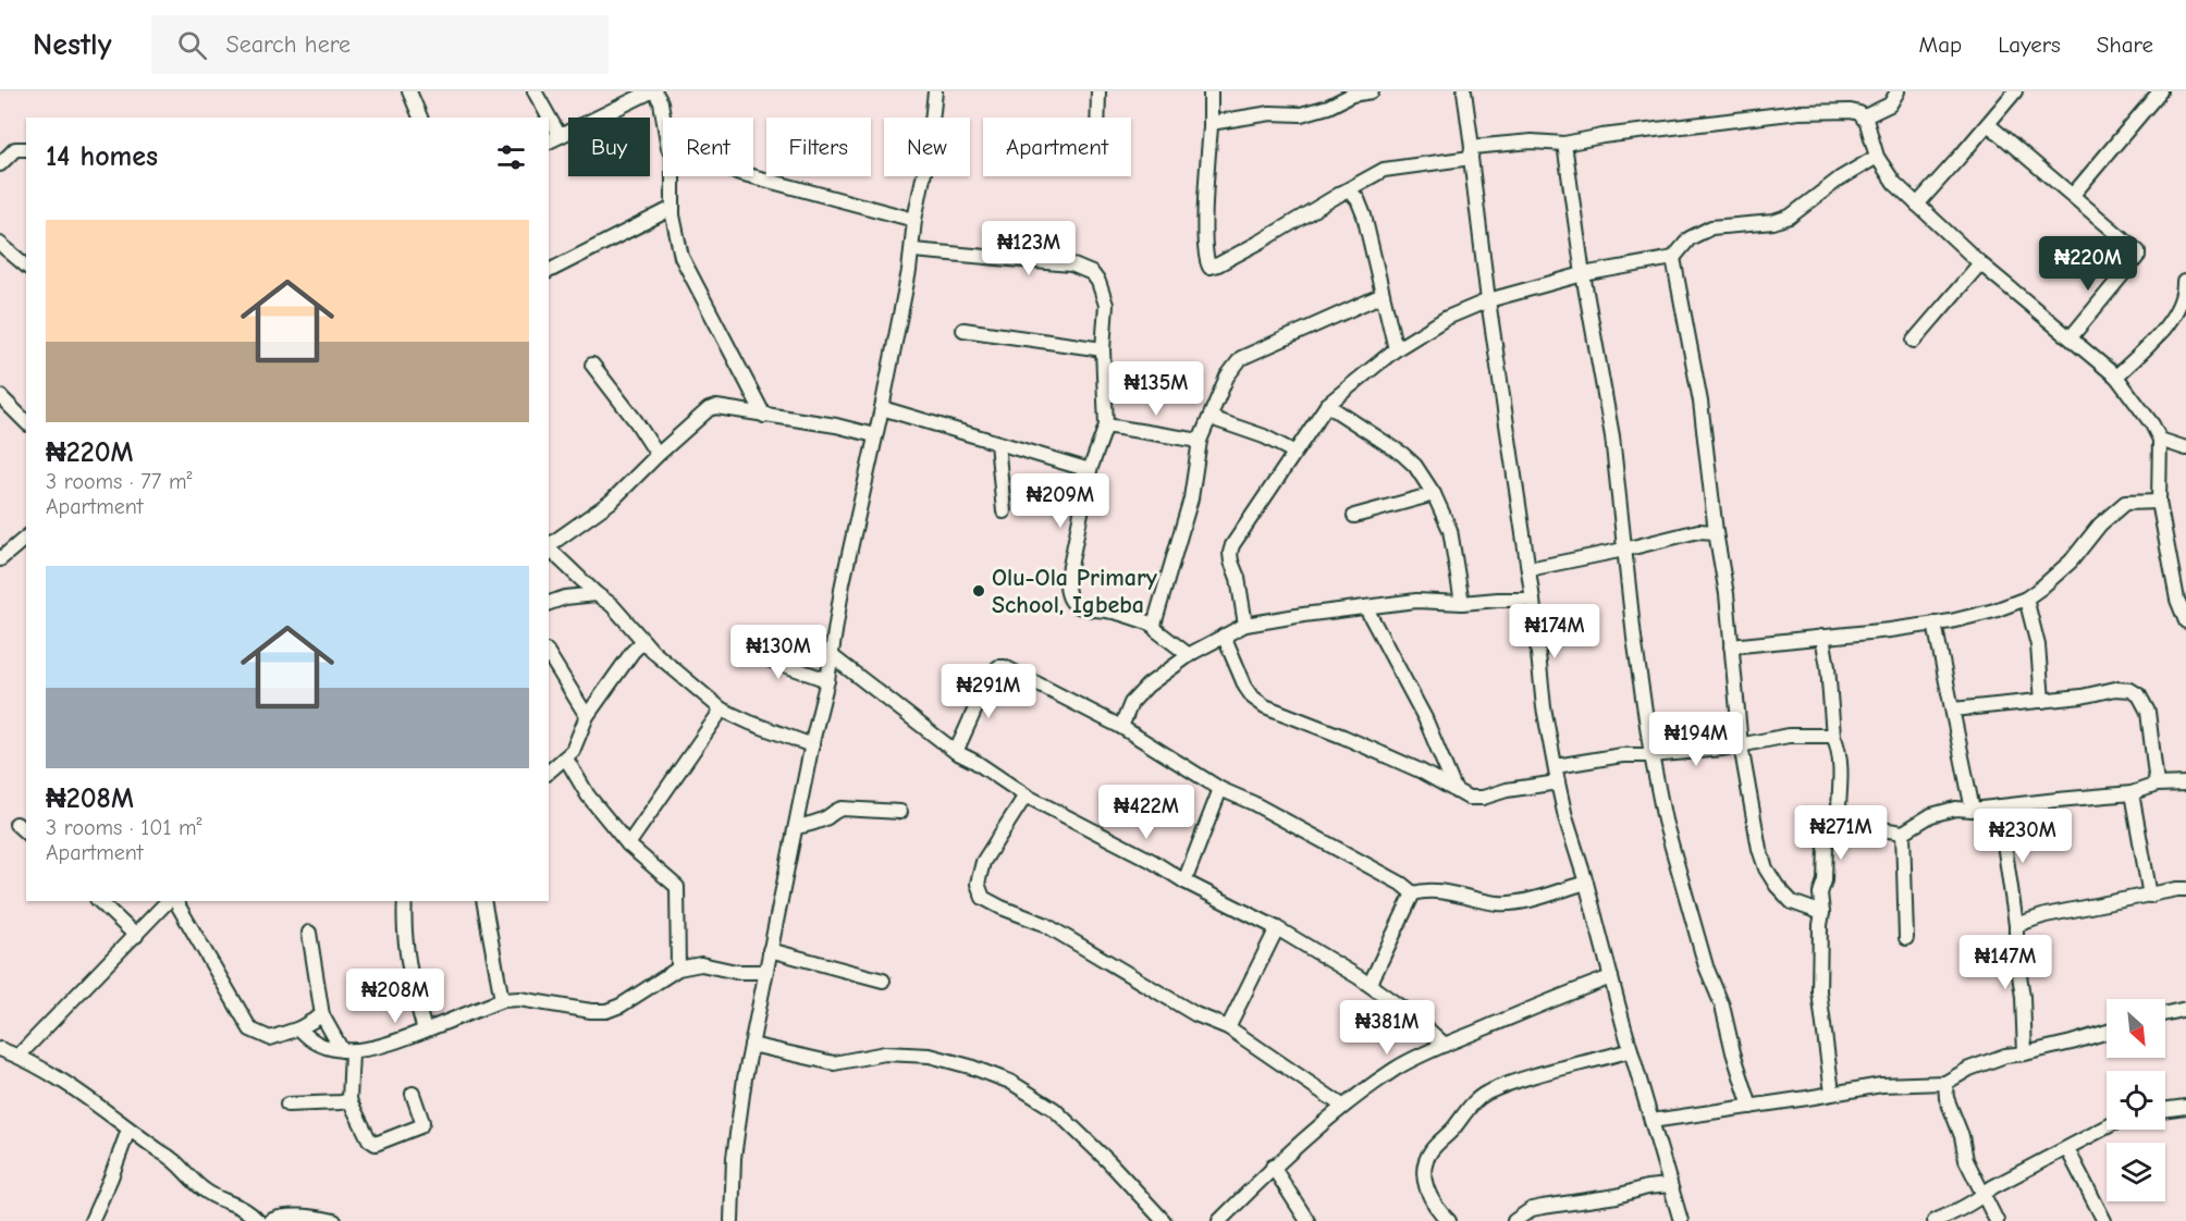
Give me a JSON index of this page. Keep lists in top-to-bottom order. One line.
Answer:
{"places":["Olu-Ola Primary School, Igbeba"],"north":"bottom right","page":{"header":"Nestly","search":"Search here","nav":["Map","Layers","Share"],"chip":["Buy","Rent","Filters","New","Apartment"],"heading":"14 homes","list":[{"name":"₦220M","note":"3 rooms · 77 m² · Apartment"},{"name":"₦208M","note":"3 rooms · 101 m² · Apartment"}],"price":["₦123M","₦220M","₦135M","₦209M","₦174M","₦130M","₦291M","₦194M","₦422M","₦271M","₦230M","₦147M","₦208M","₦381M"]}}
